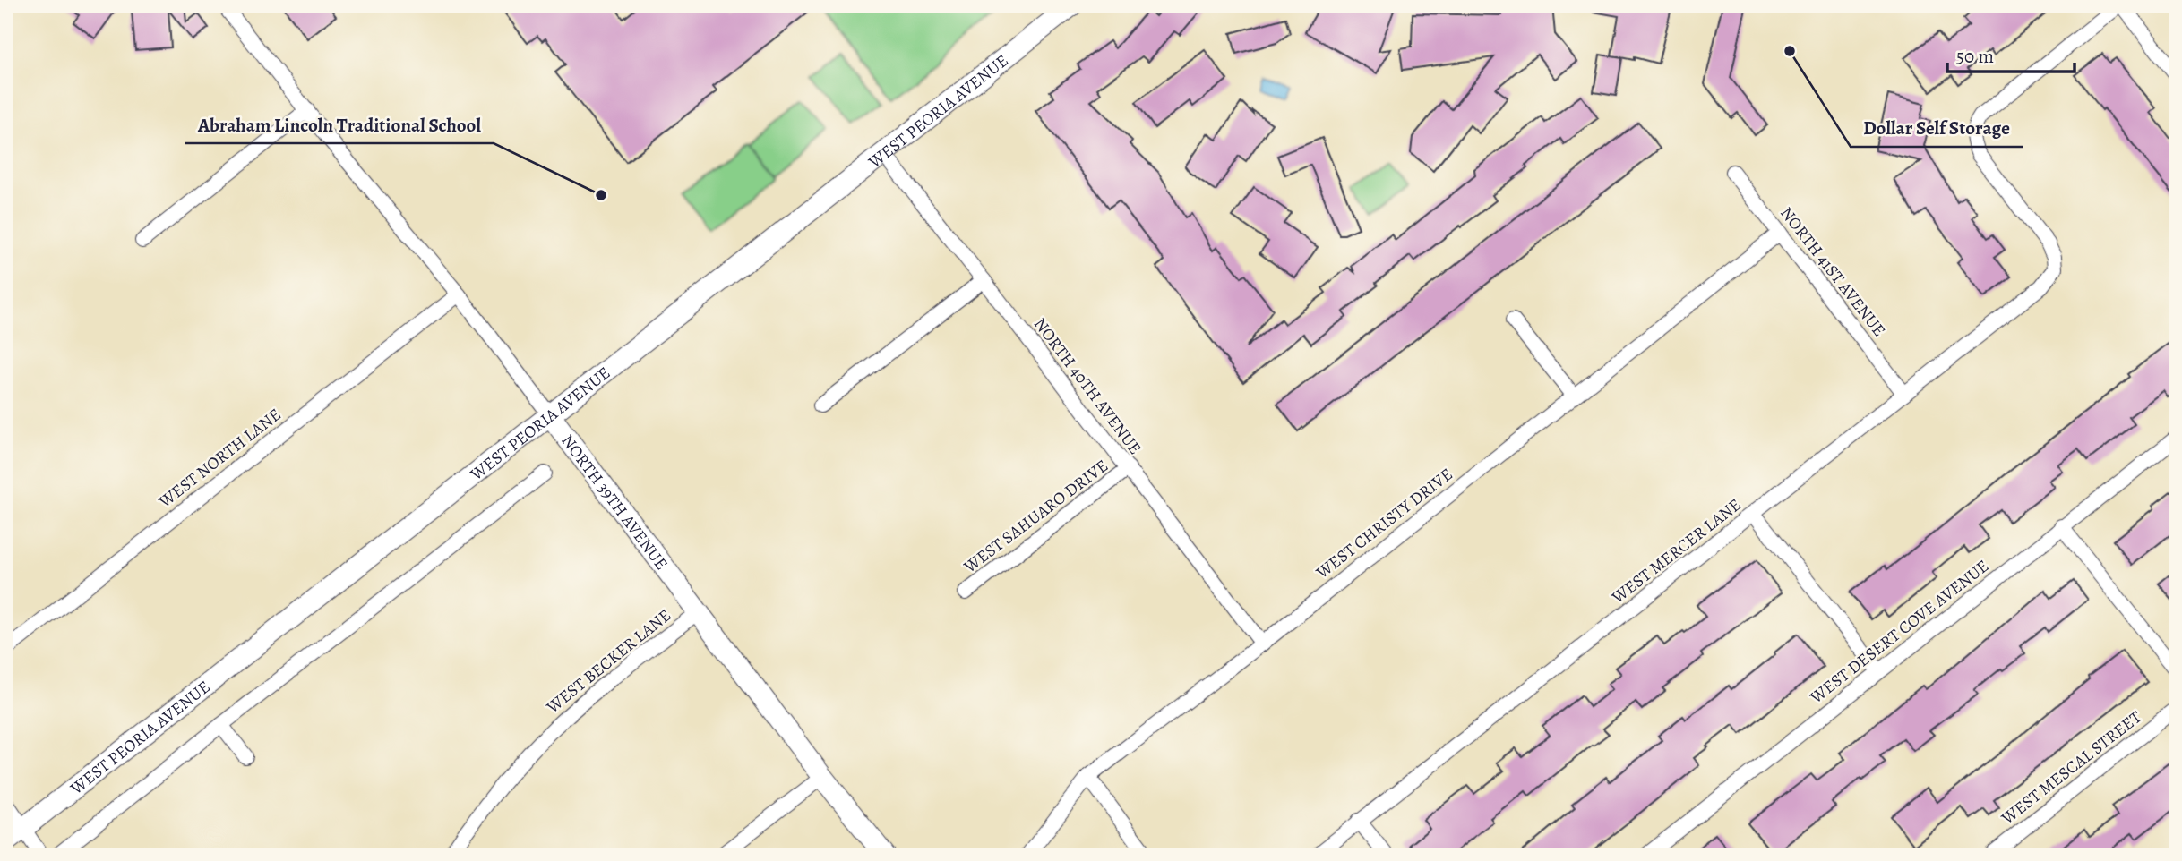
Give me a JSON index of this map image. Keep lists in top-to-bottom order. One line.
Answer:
{"streets":{"main road":["WEST PEORIA AVENUE","NORTH 39TH AVENUE"],"street":["NORTH 41ST AVENUE","NORTH 40TH AVENUE","WEST NORTH LANE","WEST SAHUARO DRIVE","WEST CHRISTY DRIVE","WEST MERCER LANE","WEST DESERT COVE AVENUE","WEST BECKER LANE","WEST MESCAL STREET"]},"crossings":[["WEST PEORIA AVENUE","NORTH 40TH AVENUE"],["WEST PEORIA AVENUE","NORTH 39TH AVENUE"],["NORTH 41ST AVENUE","WEST CHRISTY DRIVE"],["NORTH 41ST AVENUE","WEST MERCER LANE"],["NORTH 40TH AVENUE","WEST SAHUARO DRIVE"],["NORTH 40TH AVENUE","WEST CHRISTY DRIVE"],["WEST NORTH LANE","NORTH 39TH AVENUE"],["NORTH 39TH AVENUE","WEST BECKER LANE"]],"places":["Dollar Self Storage","Abraham Lincoln Traditional School"],"scale_bar":"50 m"}
